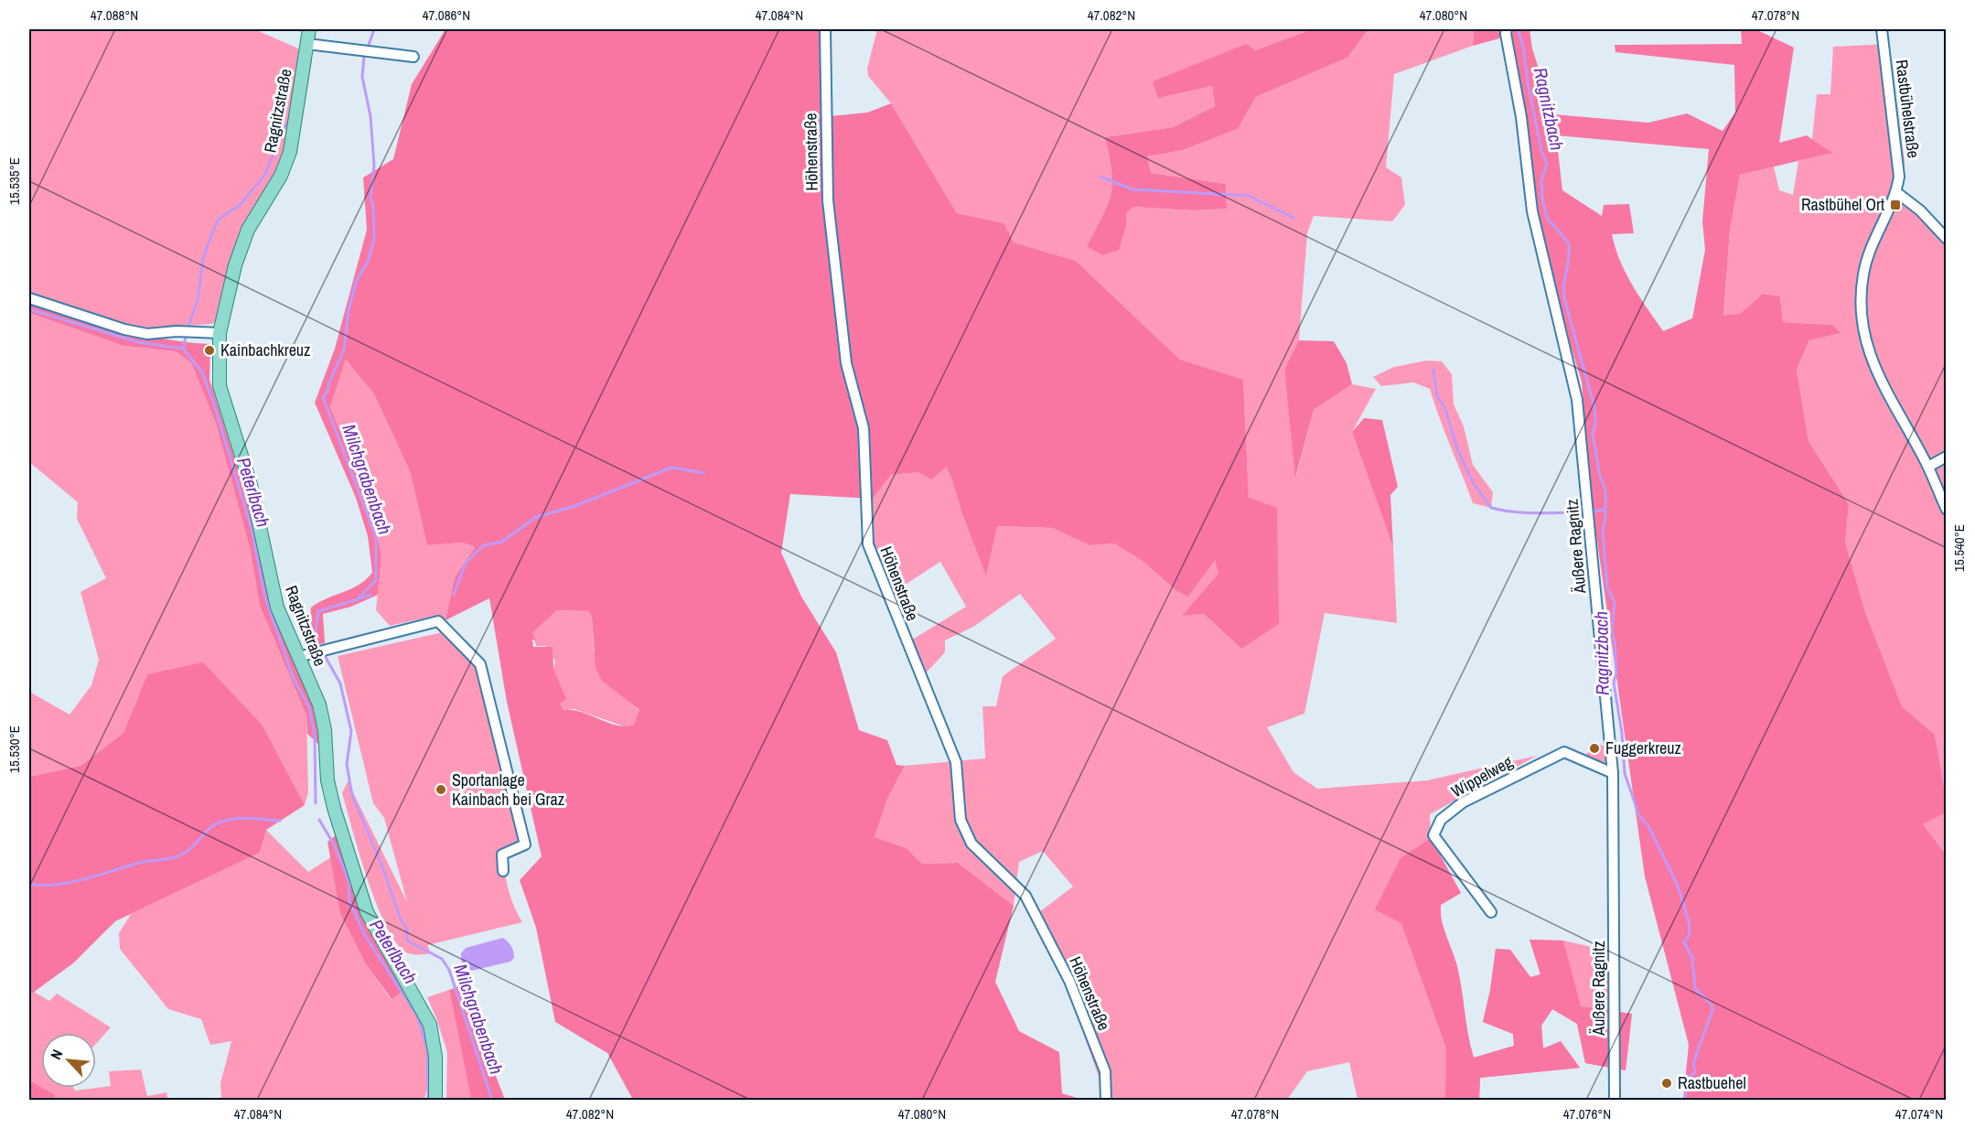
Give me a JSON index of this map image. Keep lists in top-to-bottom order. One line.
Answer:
{"streets":{"main road":["Ragnitzstraße"],"street":["Rastbühelstraße","Höhenstraße","Äußere Ragnitz","Wippelweg"]},"crossings":[["Äußere Ragnitz","Wippelweg"]],"water":["Ragnitzbach","Milchgrabenbach","Peterlbach"],"places":{"transit":["Rastbühel Ort"],"other":["Kainbachkreuz","Fuggerkreuz","Sportanlage Kainbach bei Graz","Rastbuehel"]},"north":"top left","coordinates":["47.088°N","47.086°N","47.084°N","47.082°N","47.080°N","47.078°N","15.535°E","15.540°E","15.530°E","47.076°N","47.074°N"]}
